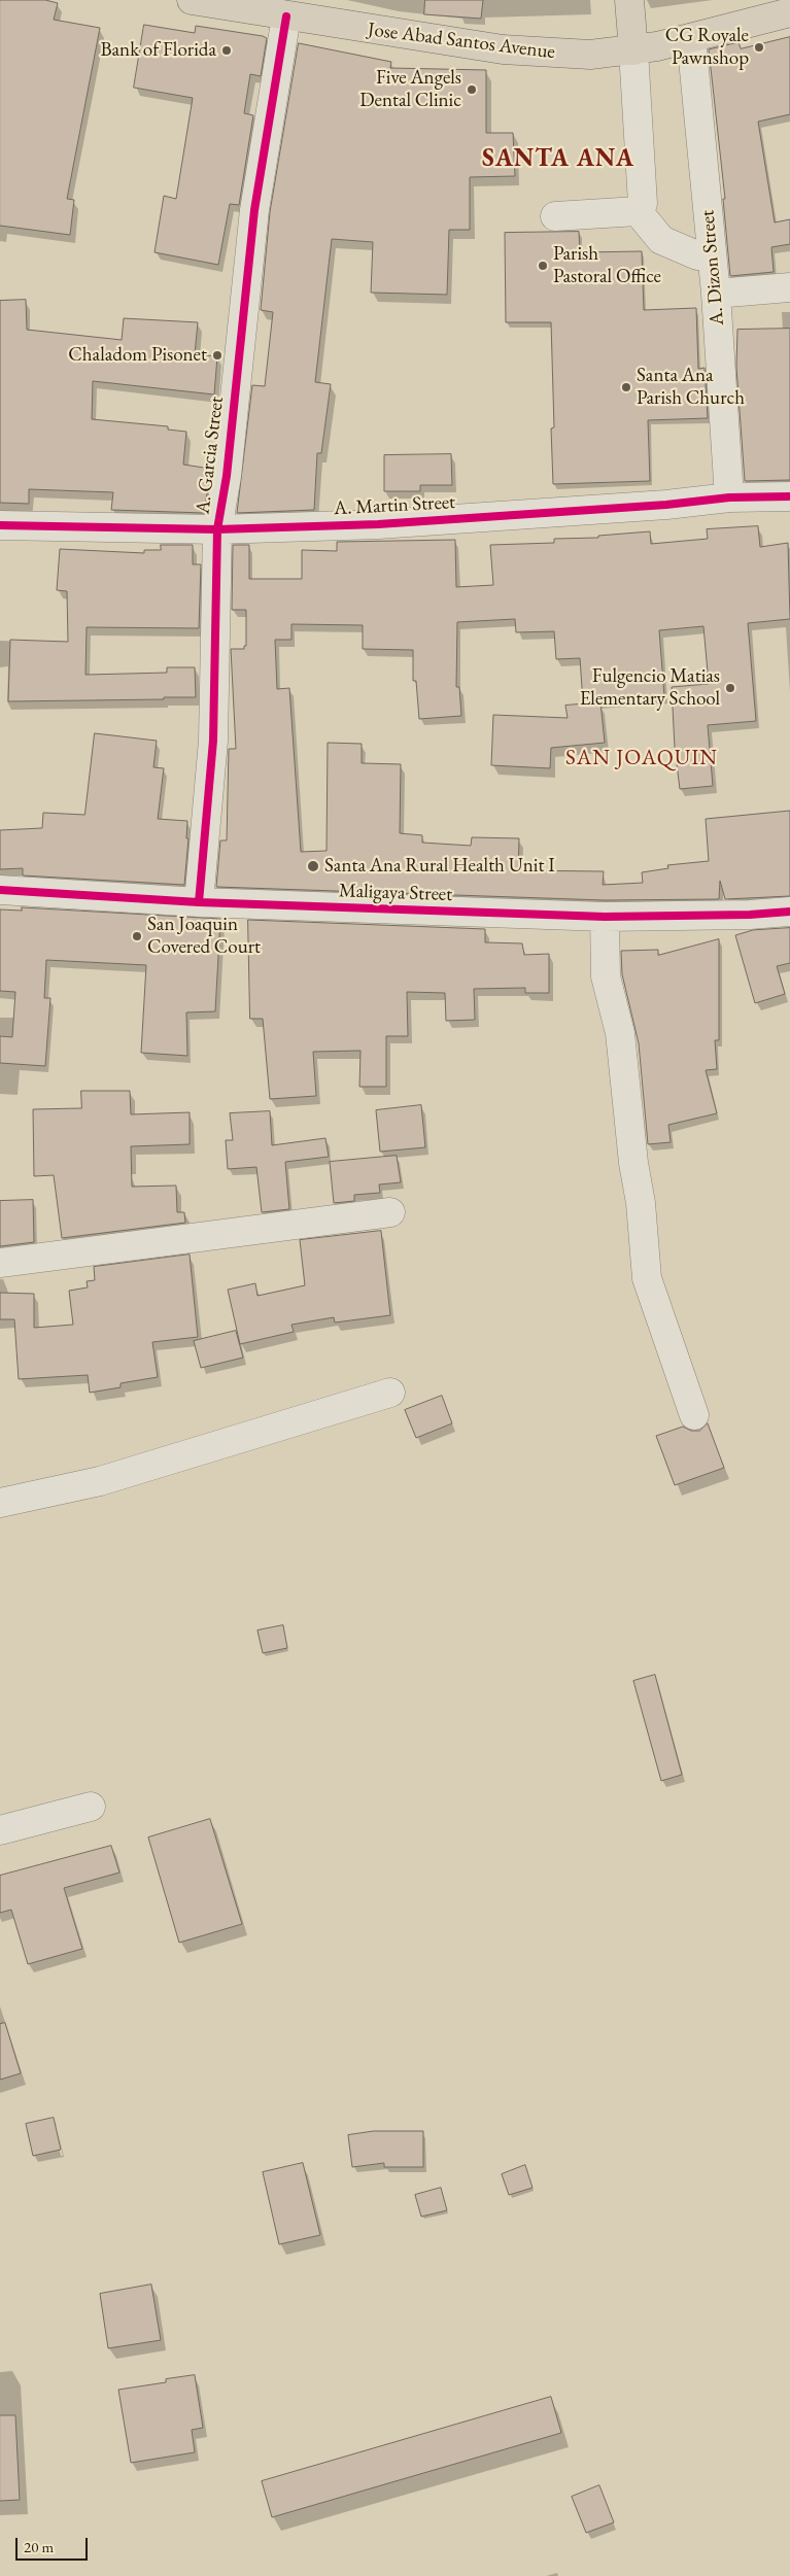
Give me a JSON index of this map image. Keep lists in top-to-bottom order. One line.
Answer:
{"streets":{"main road":["Jose Abad Santos Avenue"],"street":["A. Dizon Street","A. Garcia Street","A. Martin Street","Maligaya Street"]},"crossings":[["Jose Abad Santos Avenue","A. Dizon Street"],["Jose Abad Santos Avenue","A. Garcia Street"],["A. Dizon Street","A. Martin Street"],["A. Garcia Street","A. Martin Street"],["A. Garcia Street","Maligaya Street"]],"districts":["SANTA ANA","SAN JOAQUIN"],"places":["CG Royale Pawnshop","Bank of Florida","Five Angels Dental Clinic","Parish Pastoral Office","Chaladom Pisonet","Santa Ana Parish Church","Fulgencio Matias Elementary School","Santa Ana Rural Health Unit I","San Joaquin Covered Court"],"scale_bar":"20 m"}
